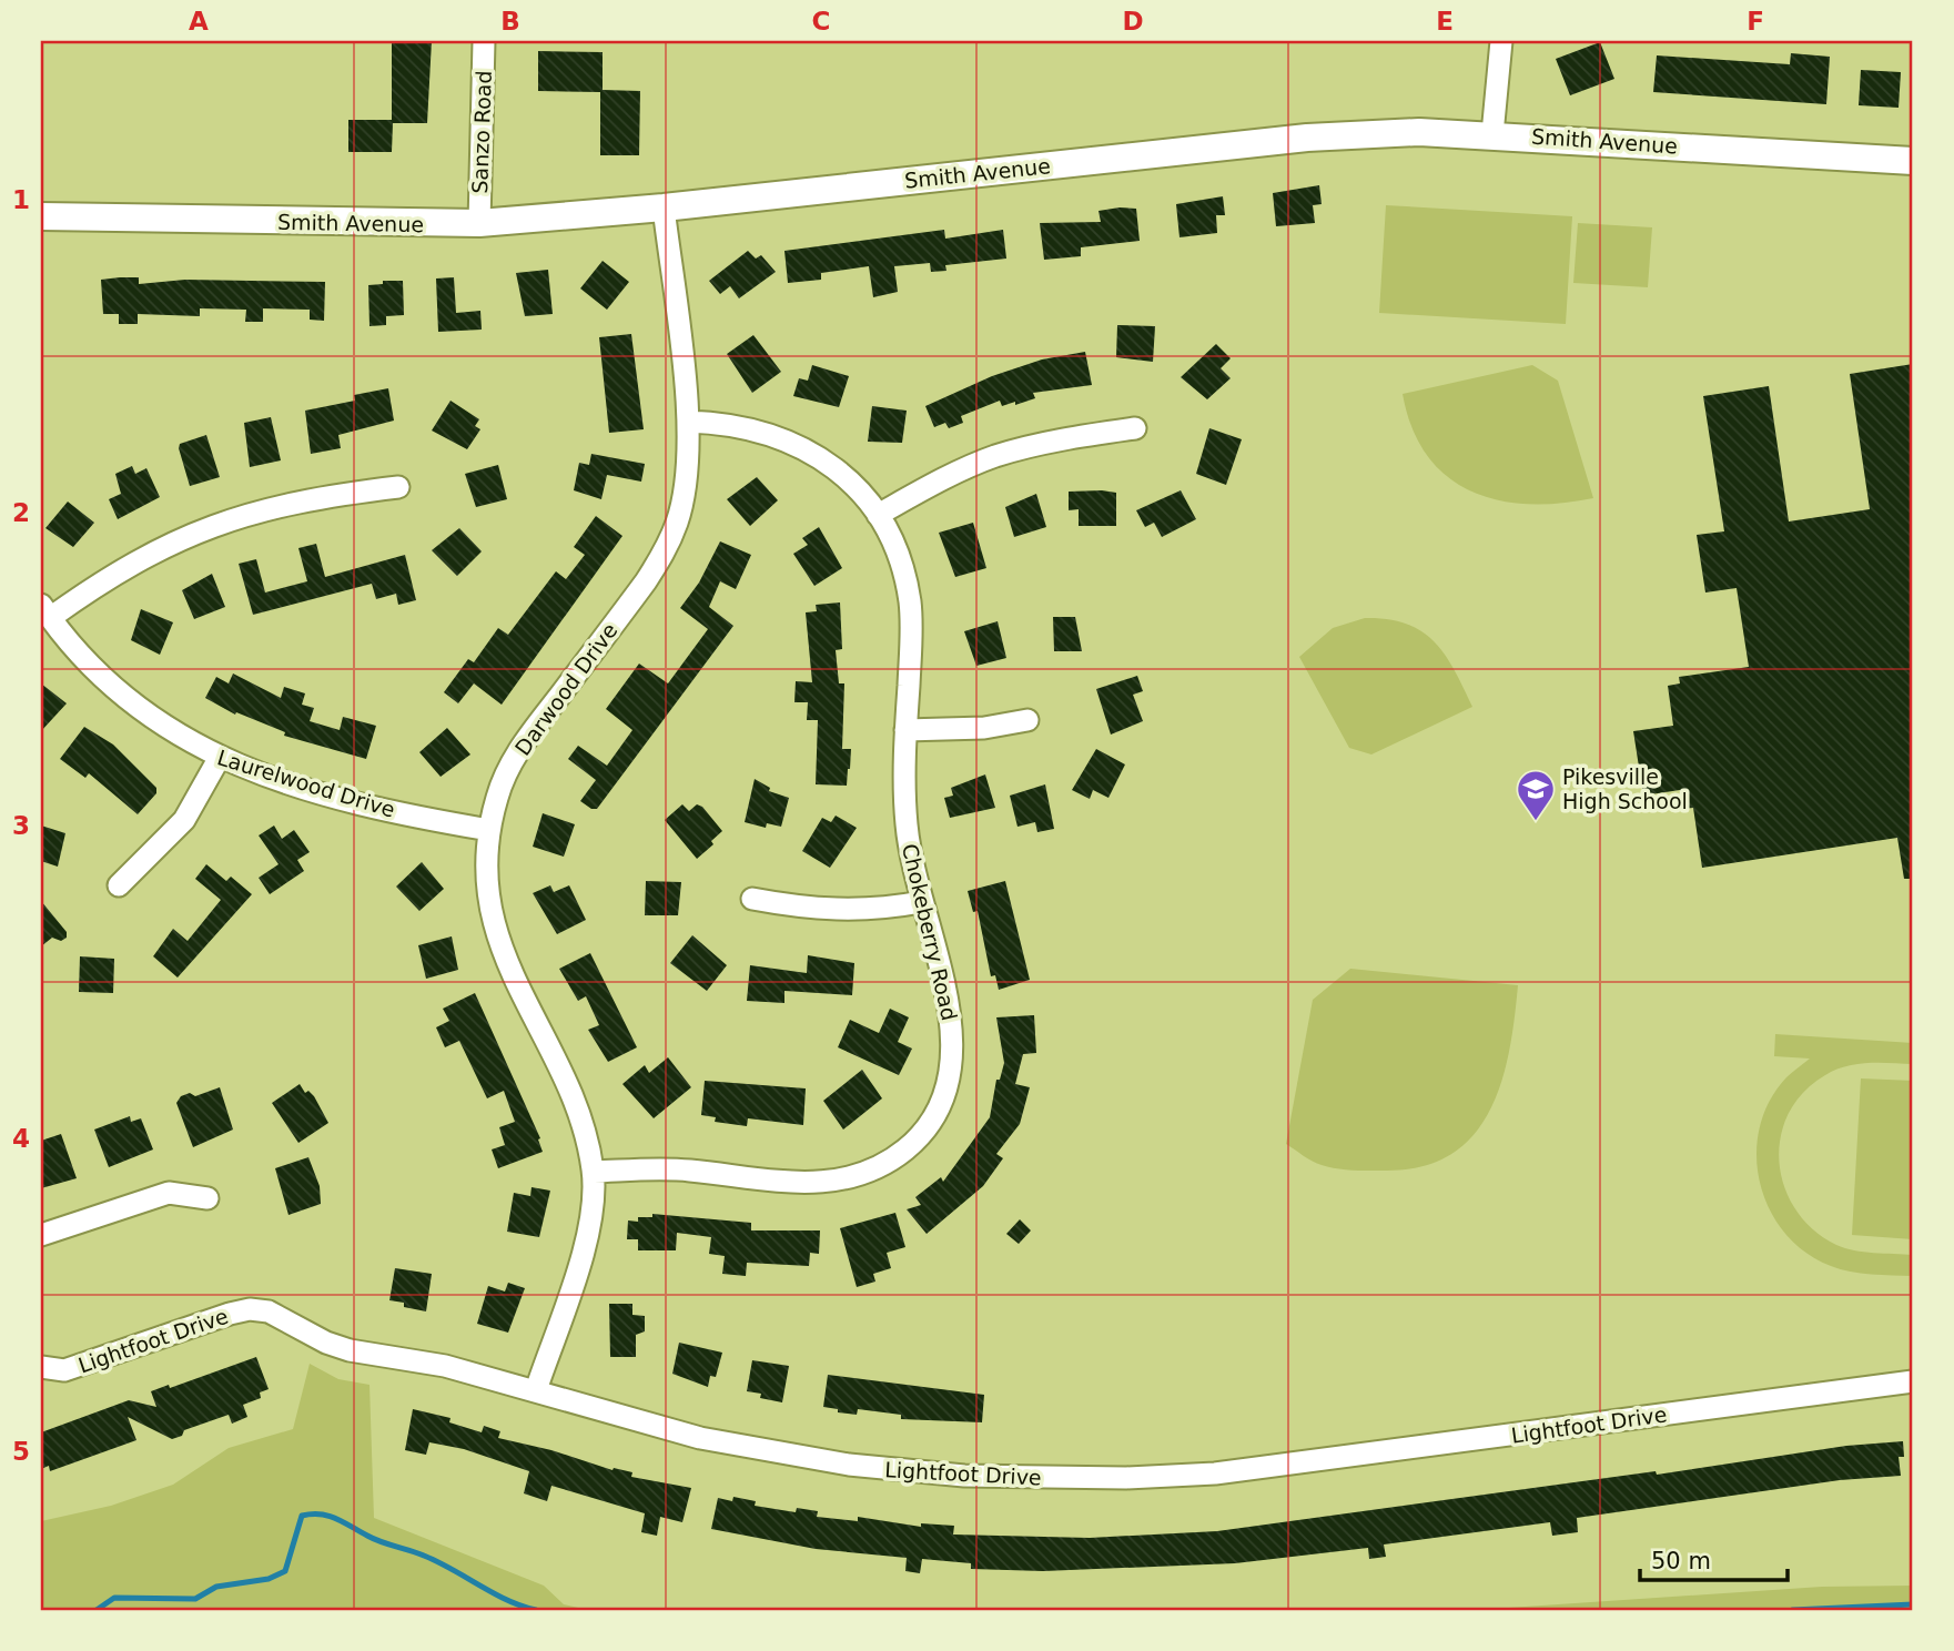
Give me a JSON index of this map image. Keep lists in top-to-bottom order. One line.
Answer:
{"streets":{"main road":["Smith Avenue"],"street":["Sanzo Road","Darwood Drive","Laurelwood Drive","Chokeberry Road","Lightfoot Drive"]},"crossings":[["Sanzo Road","Smith Avenue"],["Smith Avenue","Darwood Drive"],["Darwood Drive","Laurelwood Drive"],["Darwood Drive","Chokeberry Road"],["Darwood Drive","Lightfoot Drive"]],"places":{"school or university":["Pikesville High School"]},"scale_bar":"50 m","grid":{"columns":["A","B","C","D","E","F"],"rows":["1","2","3","4","5"]}}
